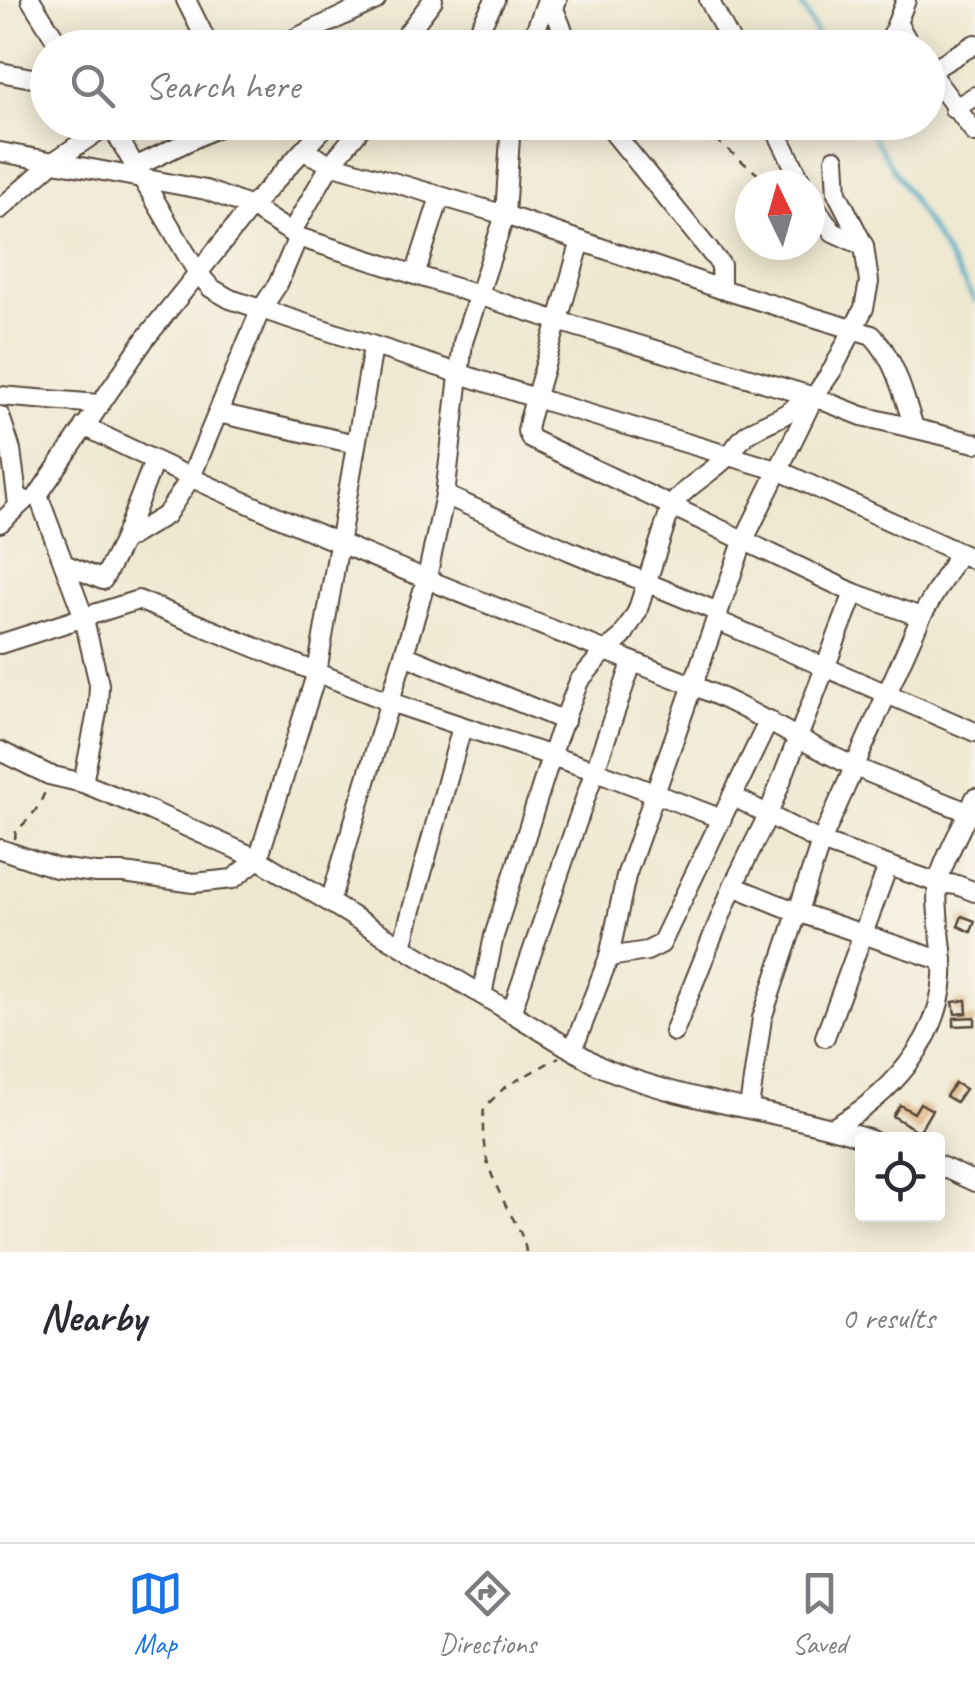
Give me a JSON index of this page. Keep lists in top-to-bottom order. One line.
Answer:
{"north":"top","page":{"search":"Search here","heading":["Nearby","0 results"],"nav":["Map","Directions","Saved"]}}
